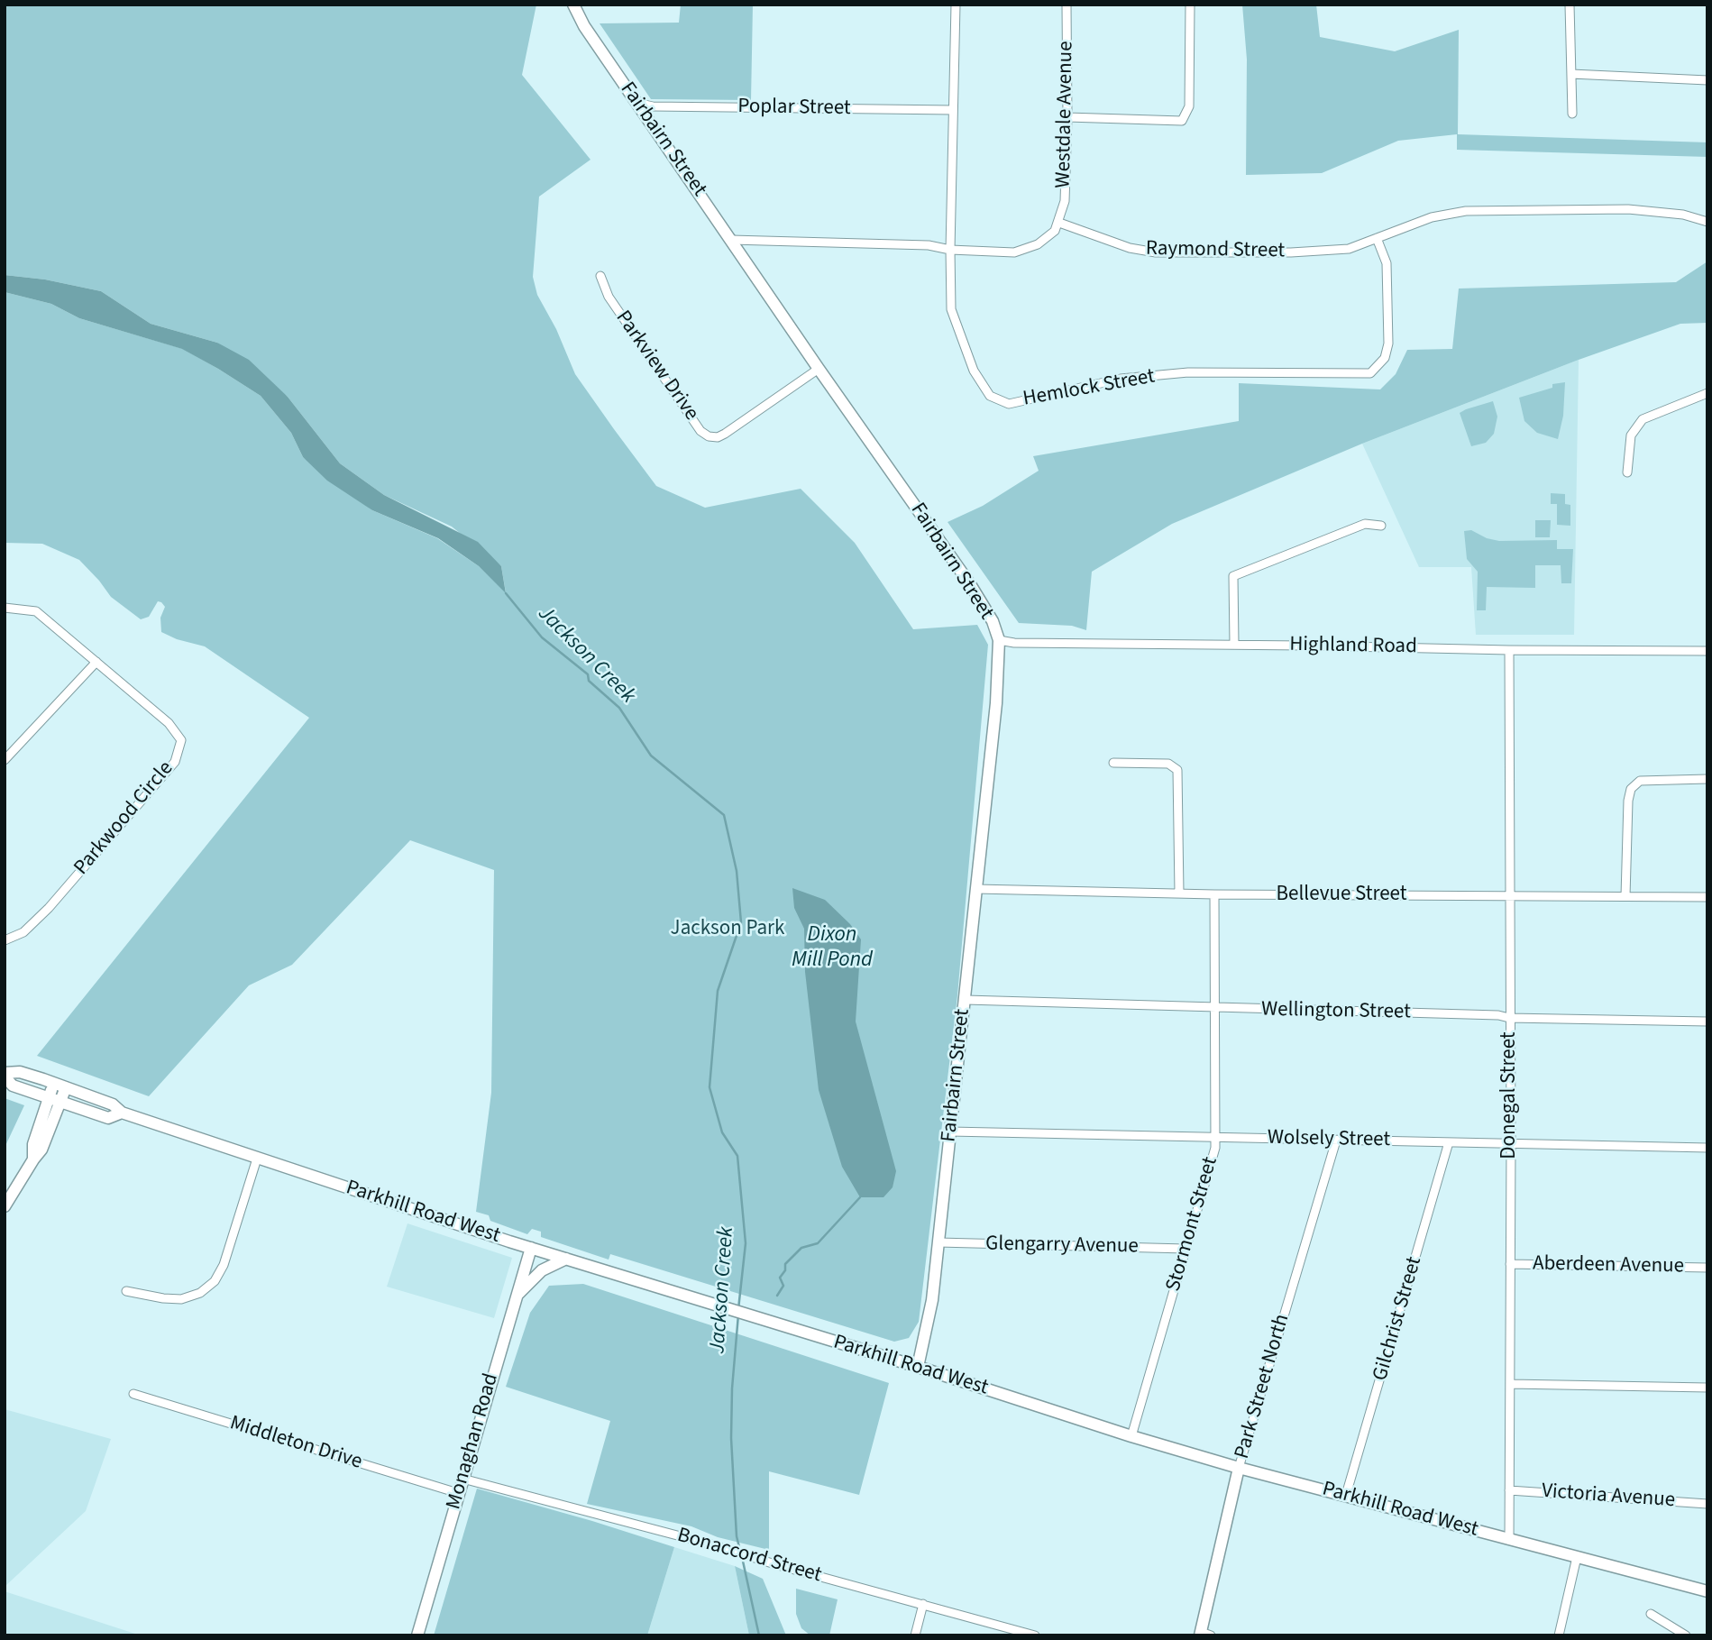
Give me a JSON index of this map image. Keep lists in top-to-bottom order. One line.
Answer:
{"streets":{"main road":["Fairbairn Street","Parkhill Road West","Park Street North","Monaghan Road"],"street":["Poplar Street","Westdale Avenue","Raymond Street","Parkview Drive","Hemlock Street","Highland Road","Parkwood Circle","Bellevue Street","Wellington Street","Donegal Street","Wolsely Street","Stormont Street","Glengarry Avenue","Aberdeen Avenue","Gilchrist Street","Middleton Drive","Victoria Avenue","Bonaccord Street"]},"crossings":[["Poplar Street","Fairbairn Street"],["Poplar Street","Hemlock Street"],["Westdale Avenue","Raymond Street"],["Fairbairn Street","Parkview Drive"],["Fairbairn Street","Highland Road"],["Fairbairn Street","Bellevue Street"],["Fairbairn Street","Wellington Street"],["Fairbairn Street","Wolsely Street"],["Fairbairn Street","Parkhill Road West"],["Fairbairn Street","Glengarry Avenue"],["Raymond Street","Hemlock Street"],["Highland Road","Donegal Street"],["Bellevue Street","Donegal Street"],["Bellevue Street","Stormont Street"],["Wellington Street","Donegal Street"],["Wellington Street","Stormont Street"],["Donegal Street","Wolsely Street"],["Donegal Street","Parkhill Road West"],["Donegal Street","Aberdeen Avenue"],["Donegal Street","Victoria Avenue"],["Wolsely Street","Stormont Street"],["Wolsely Street","Gilchrist Street"],["Wolsely Street","Park Street North"],["Parkhill Road West","Stormont Street"],["Parkhill Road West","Gilchrist Street"],["Parkhill Road West","Park Street North"],["Parkhill Road West","Monaghan Road"],["Stormont Street","Glengarry Avenue"],["Monaghan Road","Middleton Drive"],["Monaghan Road","Bonaccord Street"]],"water":["Jackson Creek","Dixon Mill Pond"],"parks":["Jackson Park"]}
